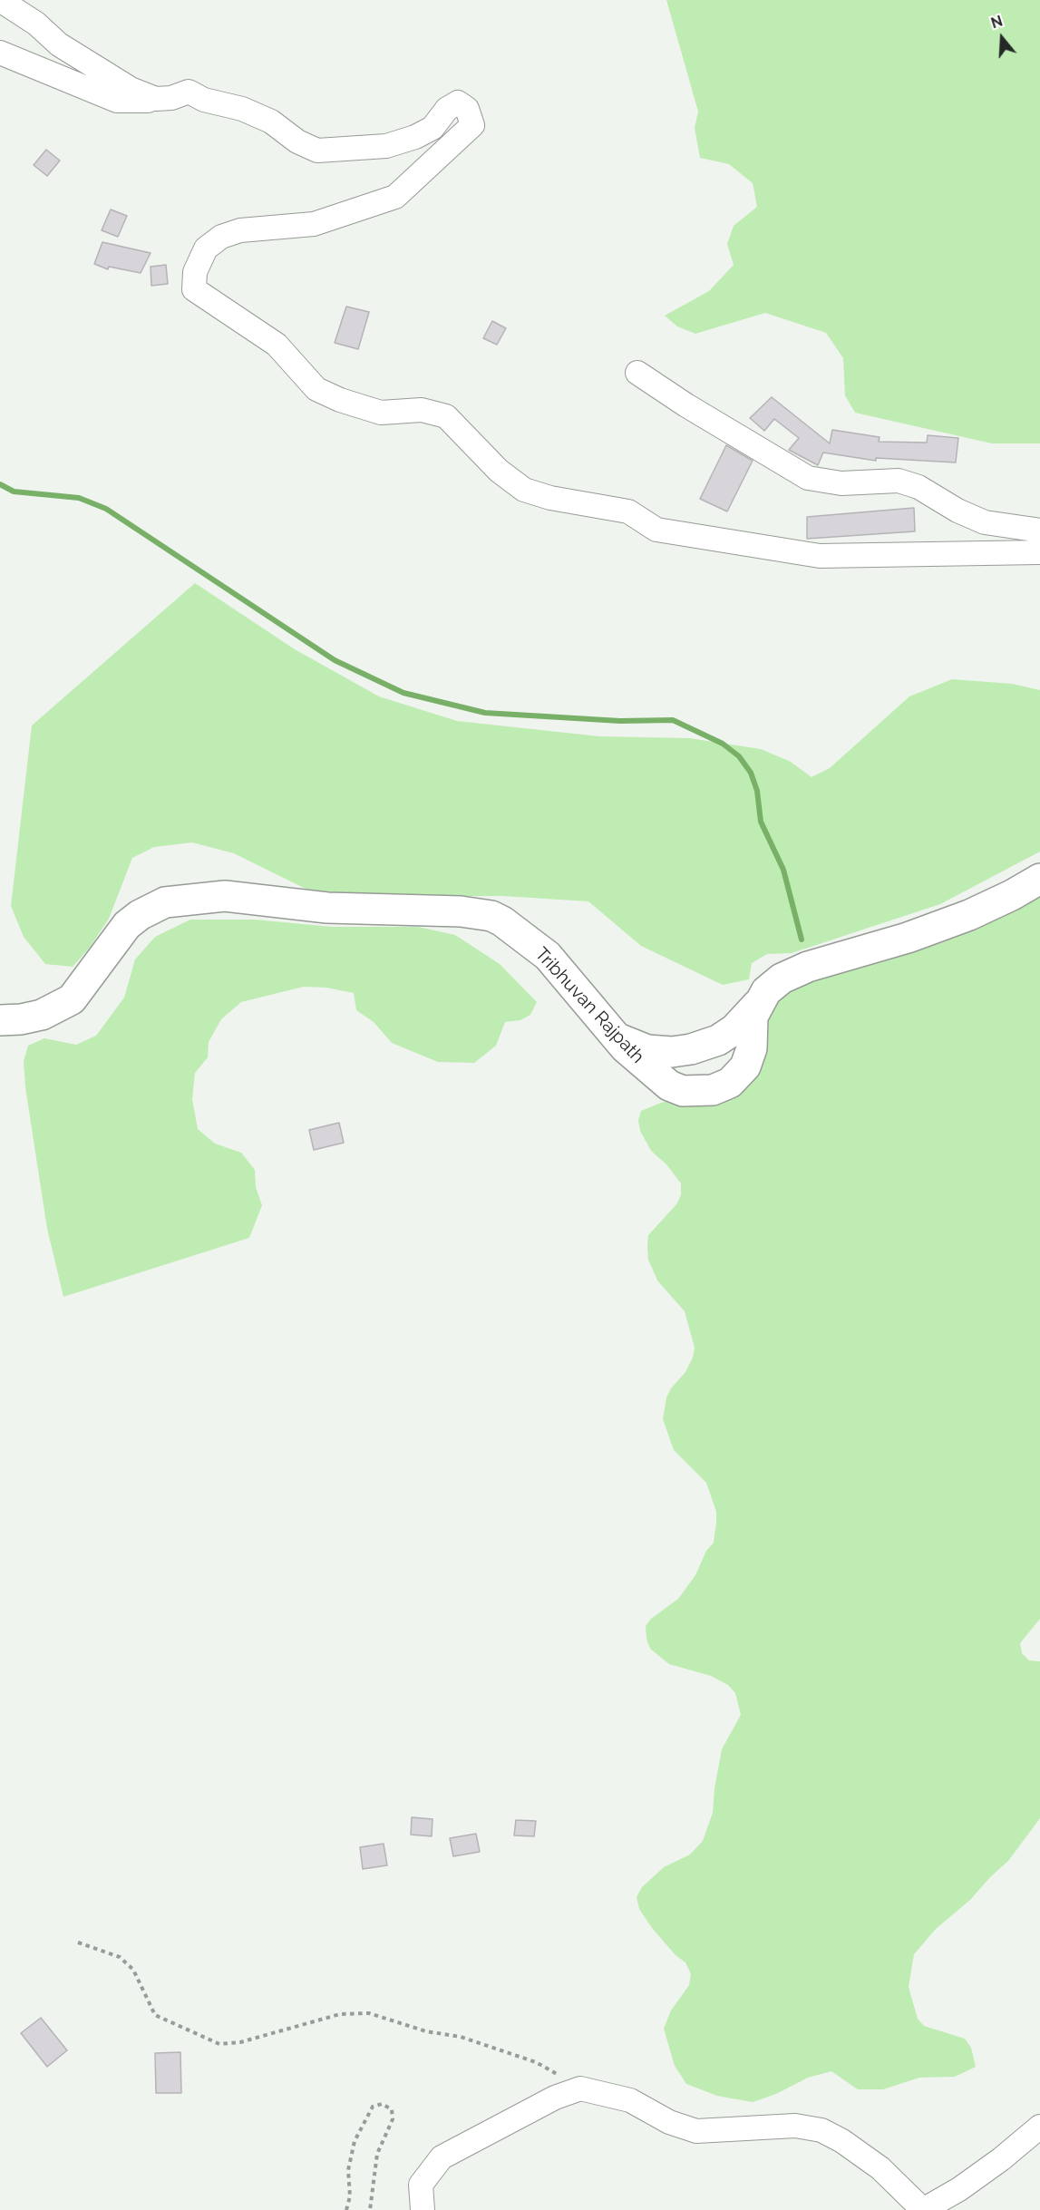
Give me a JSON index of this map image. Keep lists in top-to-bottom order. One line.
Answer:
{"streets":{"highway":["Tribhuvan Rajpath"]},"north":"top"}
